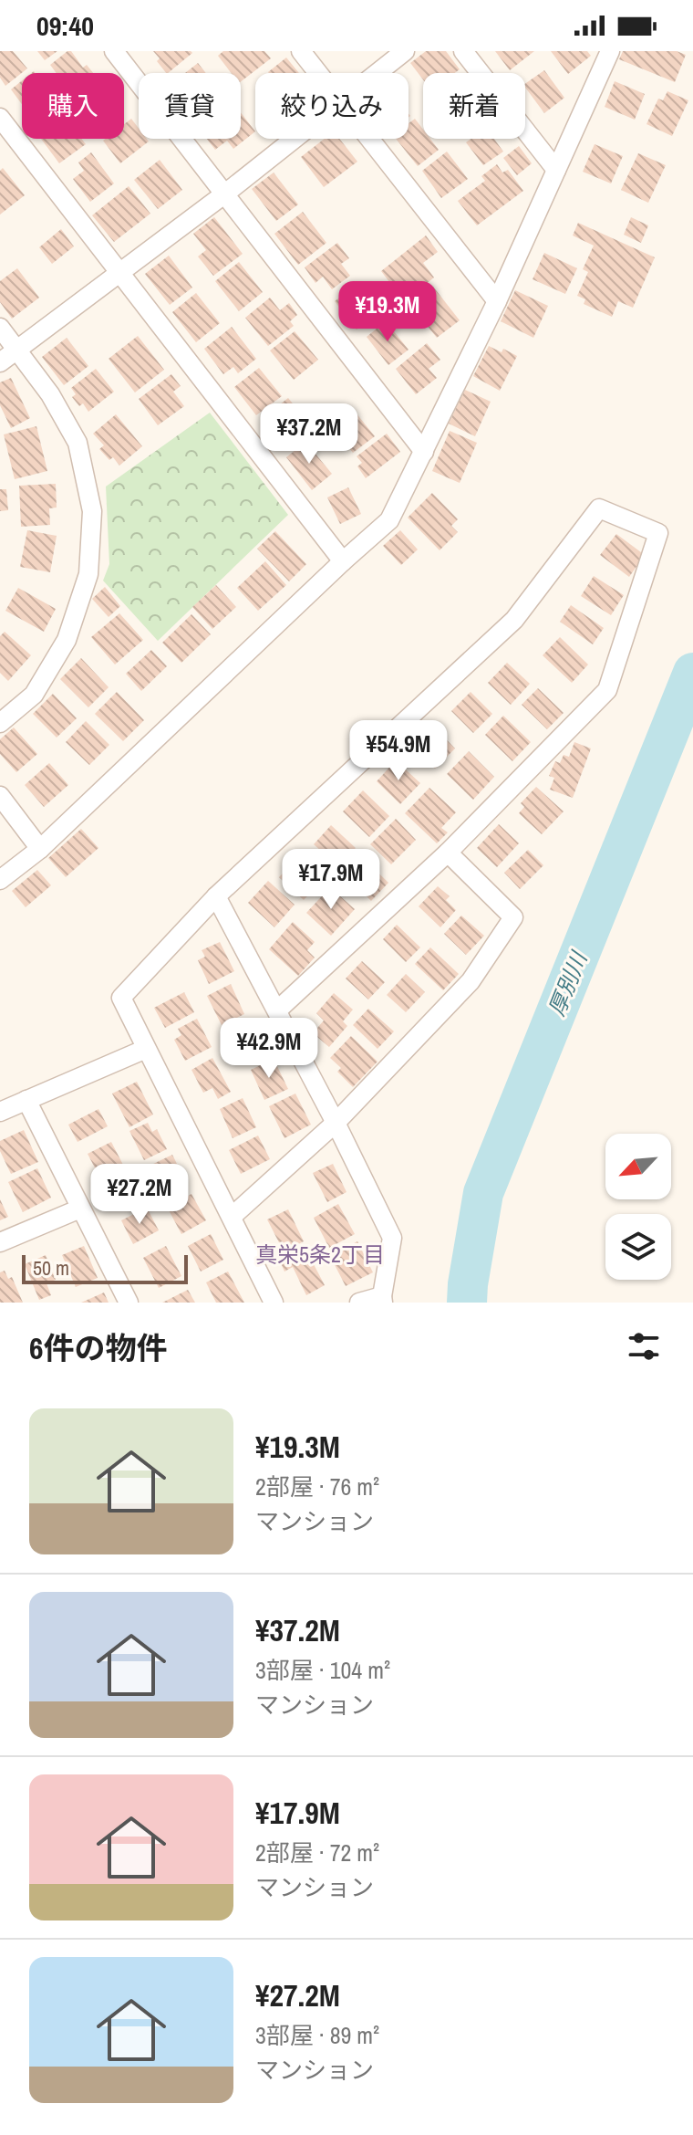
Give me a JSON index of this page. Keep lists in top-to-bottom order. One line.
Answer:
{"districts":["真栄5条2丁目"],"water":["厚別川"],"scale_bar":"50 m","north":"bottom left","page":{"status":"09:40","chip":["購入","賃貸","絞り込み","新着"],"price":["¥19.3M","¥37.2M","¥54.9M","¥17.9M","¥42.9M","¥27.2M"],"scale":"50 m","heading":"6件の物件","list":[{"name":"¥19.3M","note":"2部屋 · 76 m² · マンション"},{"name":"¥37.2M","note":"3部屋 · 104 m² · マンション"},{"name":"¥17.9M","note":"2部屋 · 72 m² · マンション"},{"name":"¥27.2M","note":"3部屋 · 89 m² · マンション"}]}}
